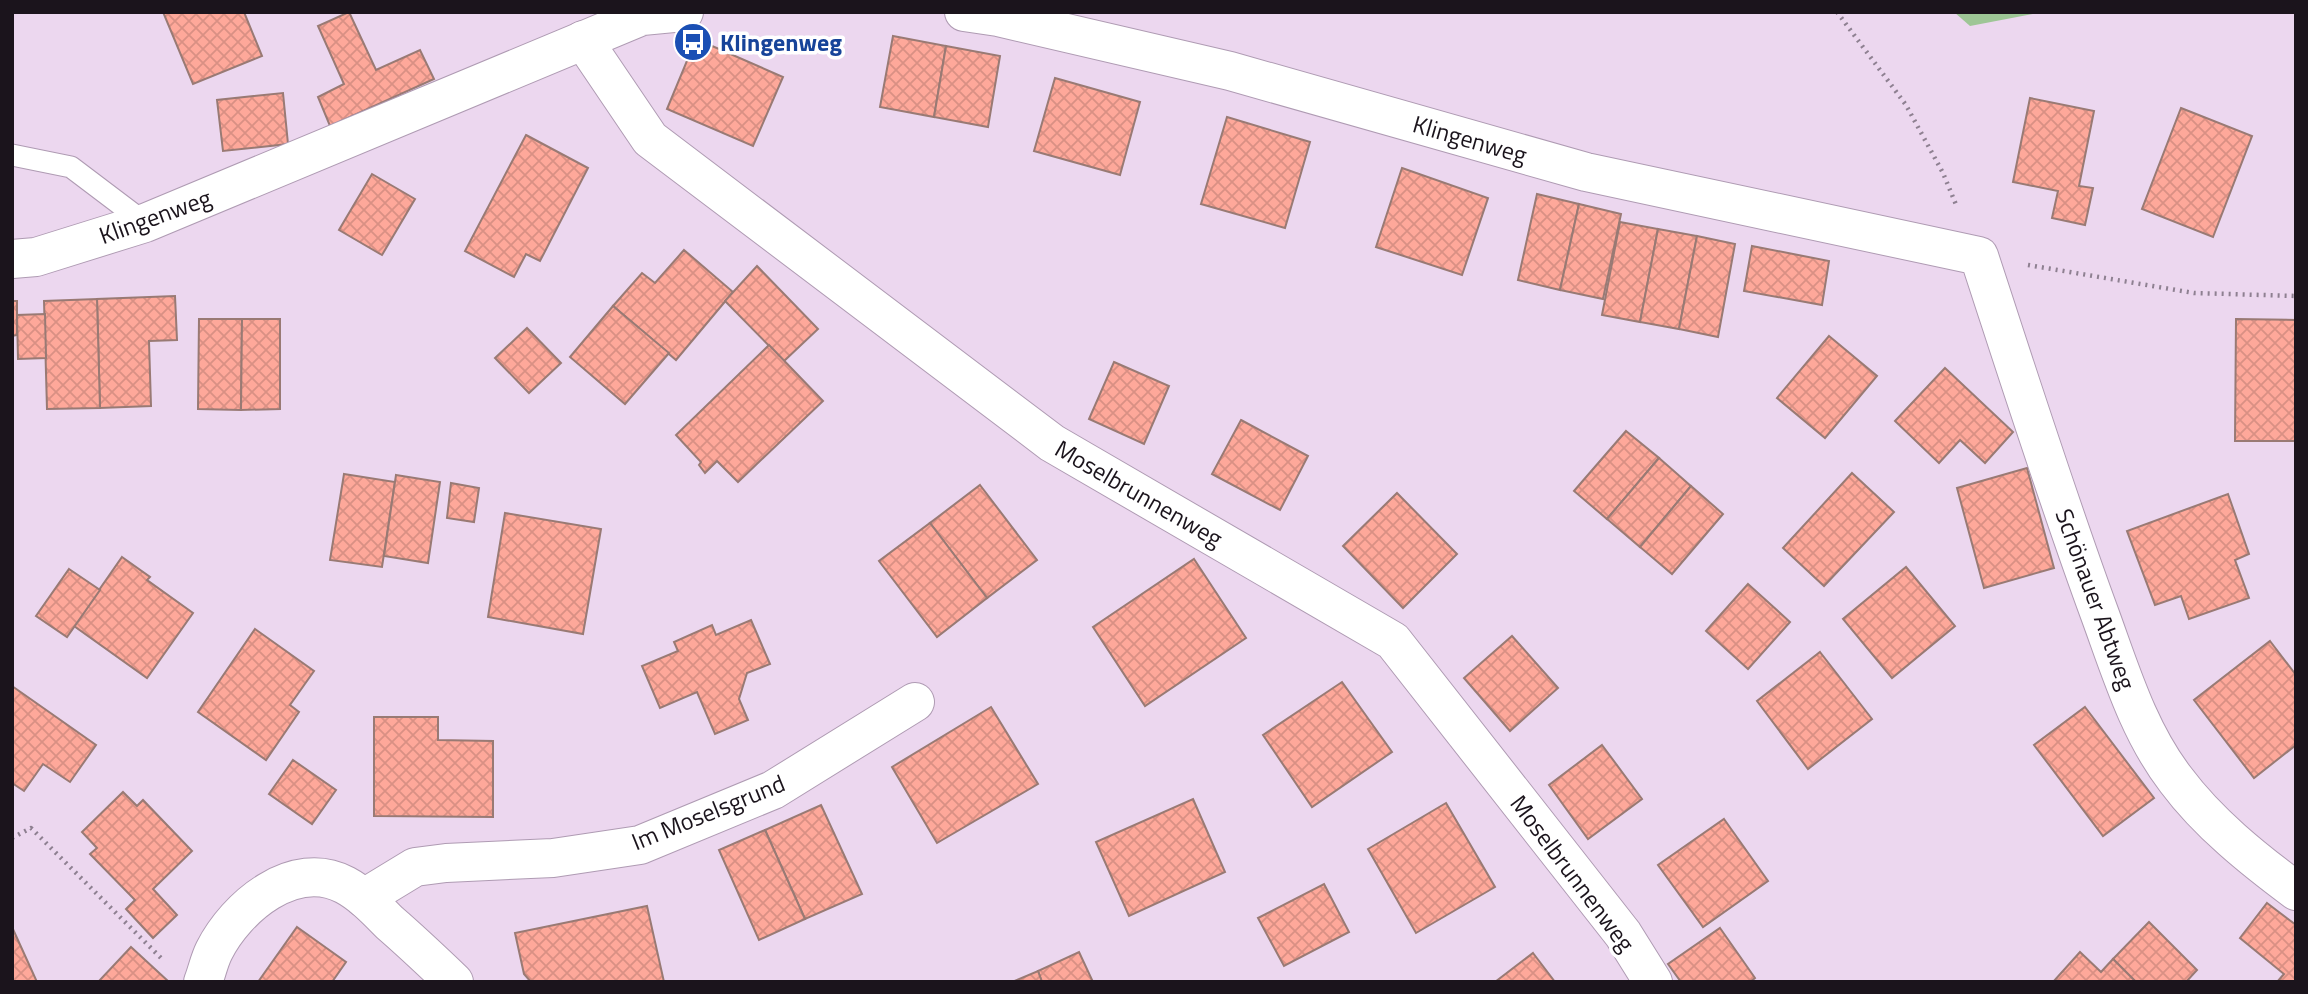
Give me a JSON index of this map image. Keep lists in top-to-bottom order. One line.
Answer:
{"streets":{"street":["Klingenweg","Moselbrunnenweg","Schönauer Abtweg","Im Moselsgrund"]},"crossings":[["Klingenweg","Moselbrunnenweg"],["Klingenweg","Schönauer Abtweg"]],"places":{"bus stop":["Klingenweg"]}}
